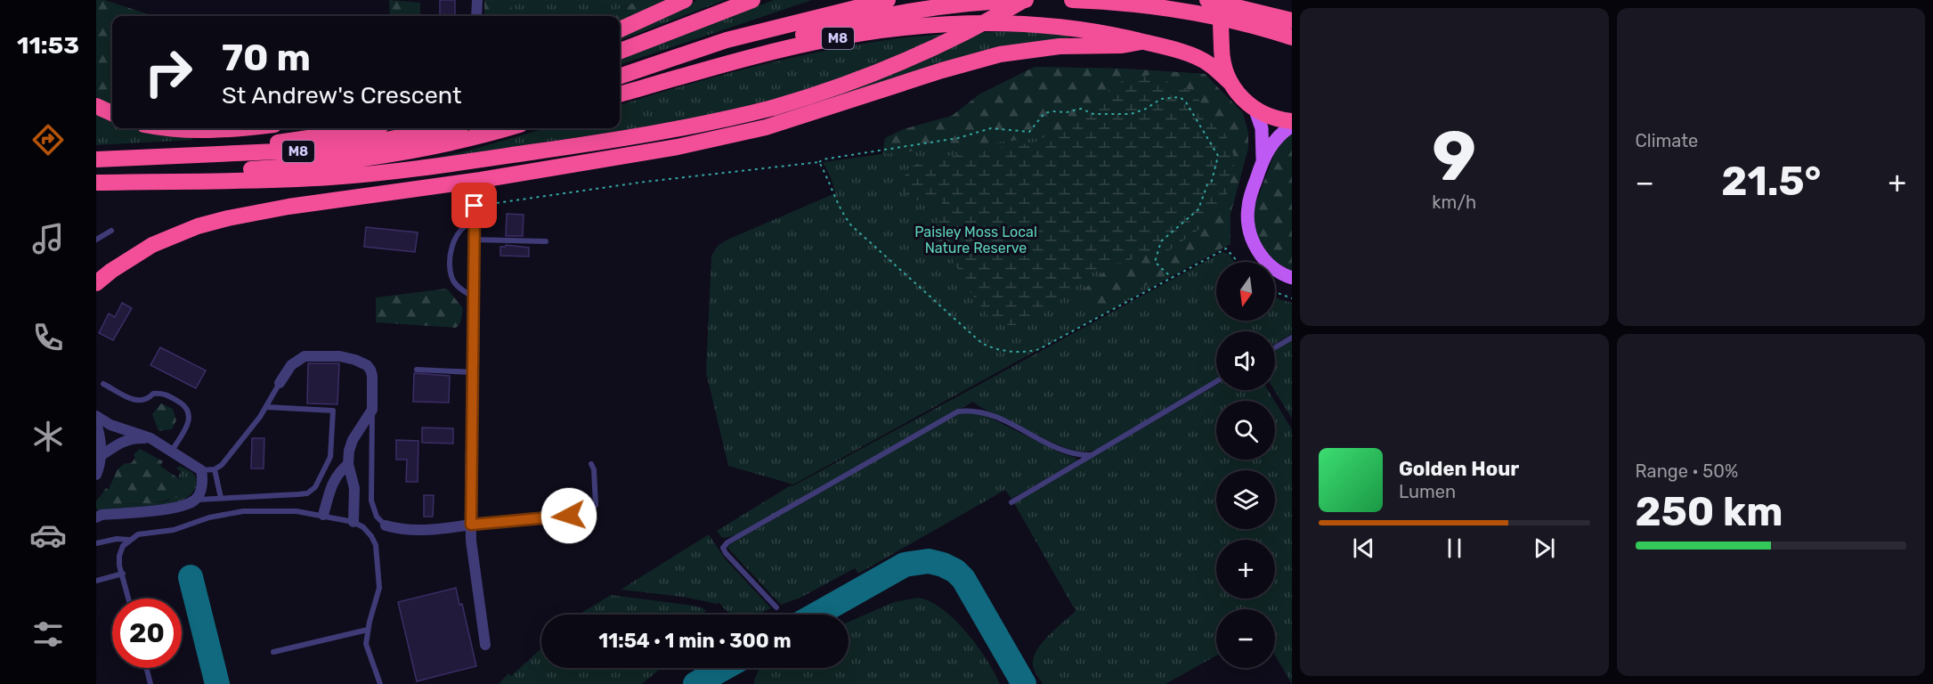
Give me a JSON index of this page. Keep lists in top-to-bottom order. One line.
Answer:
{"streets":{"highway":["M8"]},"parks":["Paisley Moss Local Nature Reserve"],"north":"bottom","page":{"tabs":"11:53","tile":[["9","km/h"],"Climate",["Range · 50%","250 km"]],"turn":["70 m","St Andrew's Crescent"],"heat":["−","21.5°","+"],"map_buttons":["+","−"],"song":["Golden Hour","Lumen"],"limit":"20","trip":"11:54 · 1 min · 300 m"}}
